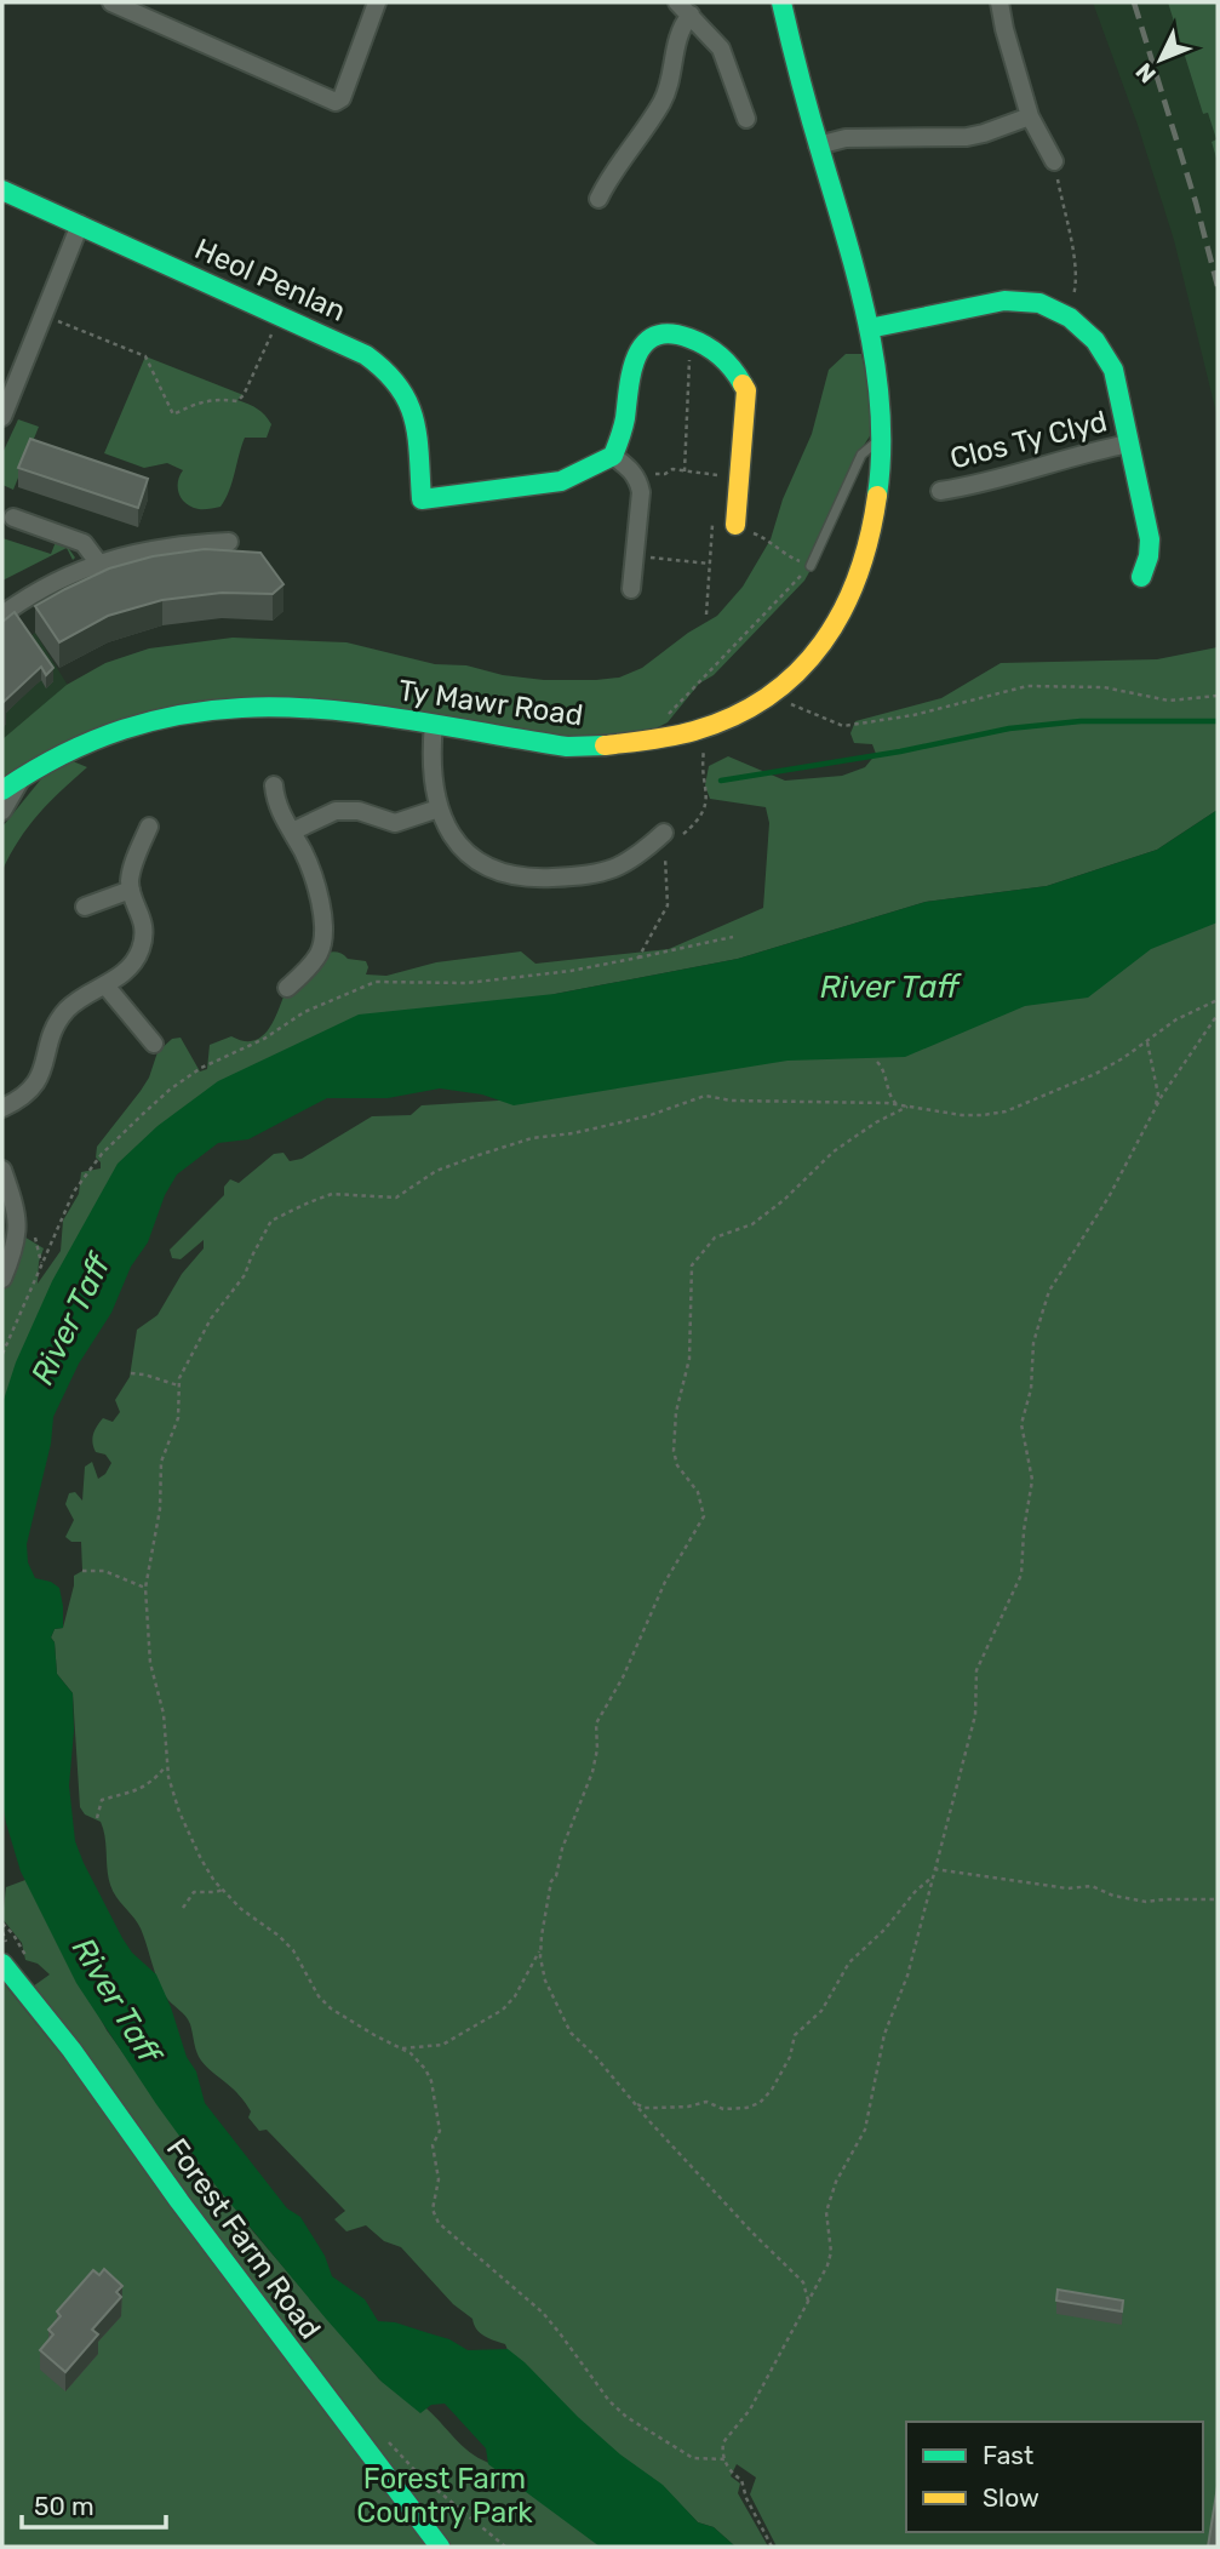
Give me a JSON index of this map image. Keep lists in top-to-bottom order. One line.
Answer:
{"streets":{"street":["Heol Penlan","Clos Ty Clyd","Ty Mawr Road","Forest Farm Road"]},"crossings":[["Clos Ty Clyd","Ty Mawr Road"]],"water":["River Taff"],"parks":["Forest Farm Country Park"],"legend":["Fast","Slow"],"scale_bar":"50 m","north":"bottom left"}
